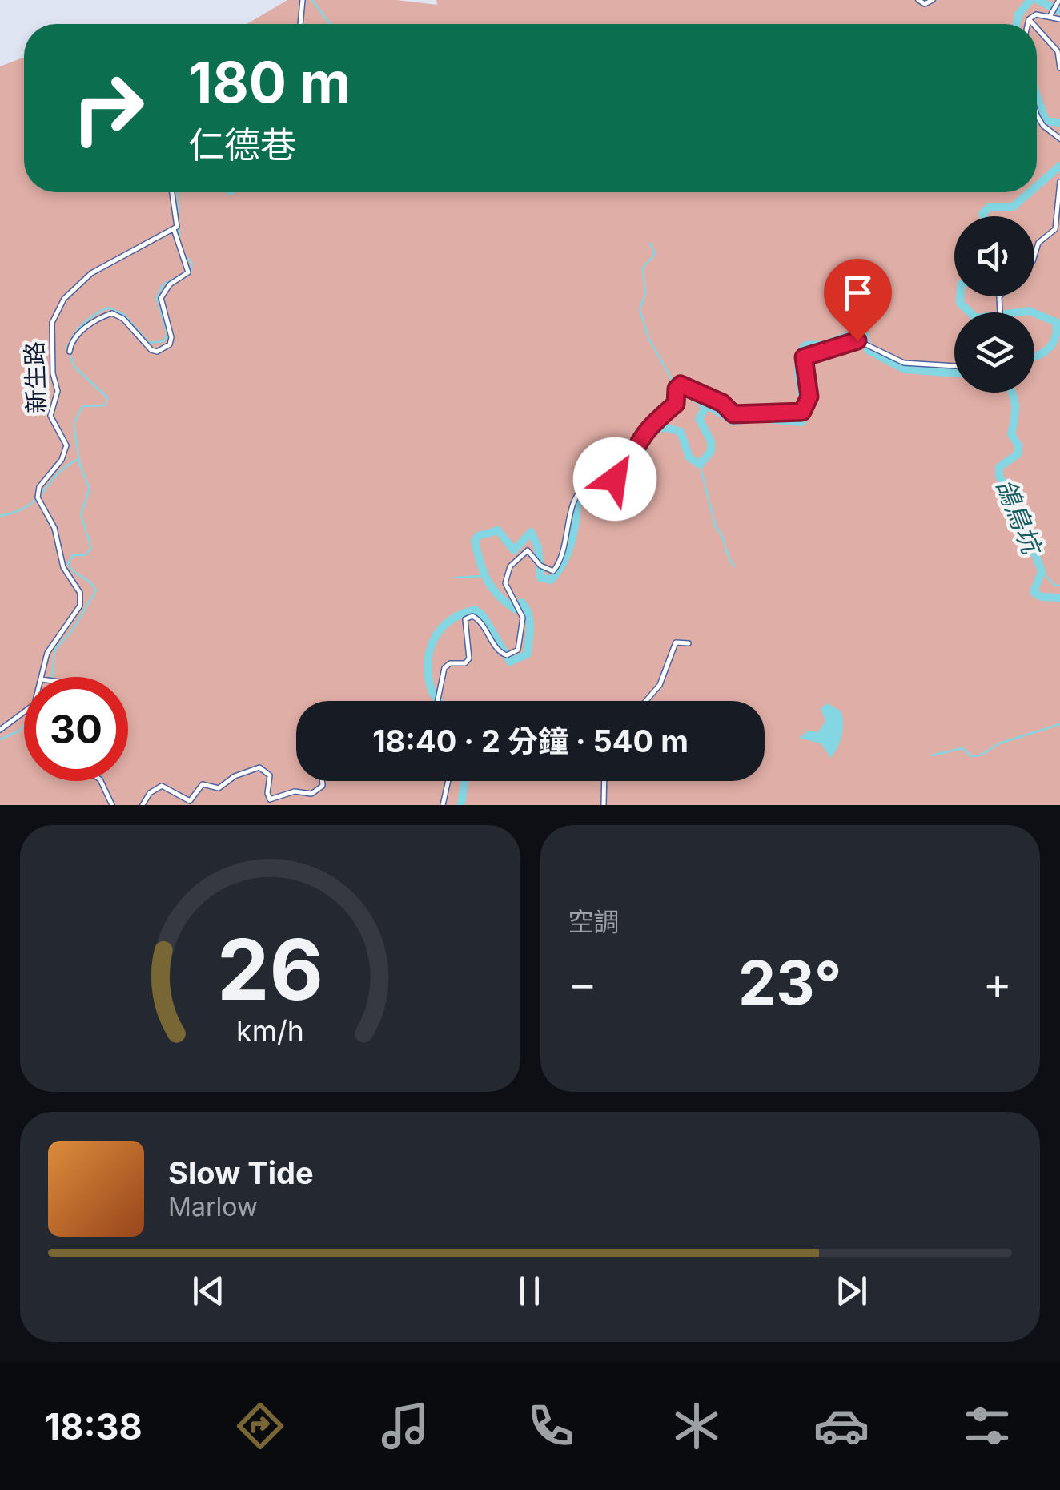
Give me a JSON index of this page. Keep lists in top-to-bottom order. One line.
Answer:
{"streets":{"street":["新生路"]},"water":["鴿鳥坑"],"page":{"turn":["180 m","仁德巷"],"limit":"30","trip":"18:40 · 2 分鐘 · 540 m","tile":"空調","heat":["−","23°","+"],"song":["Slow Tide","Marlow"],"tabs":"18:38","gauge":["26","km/h"]}}
